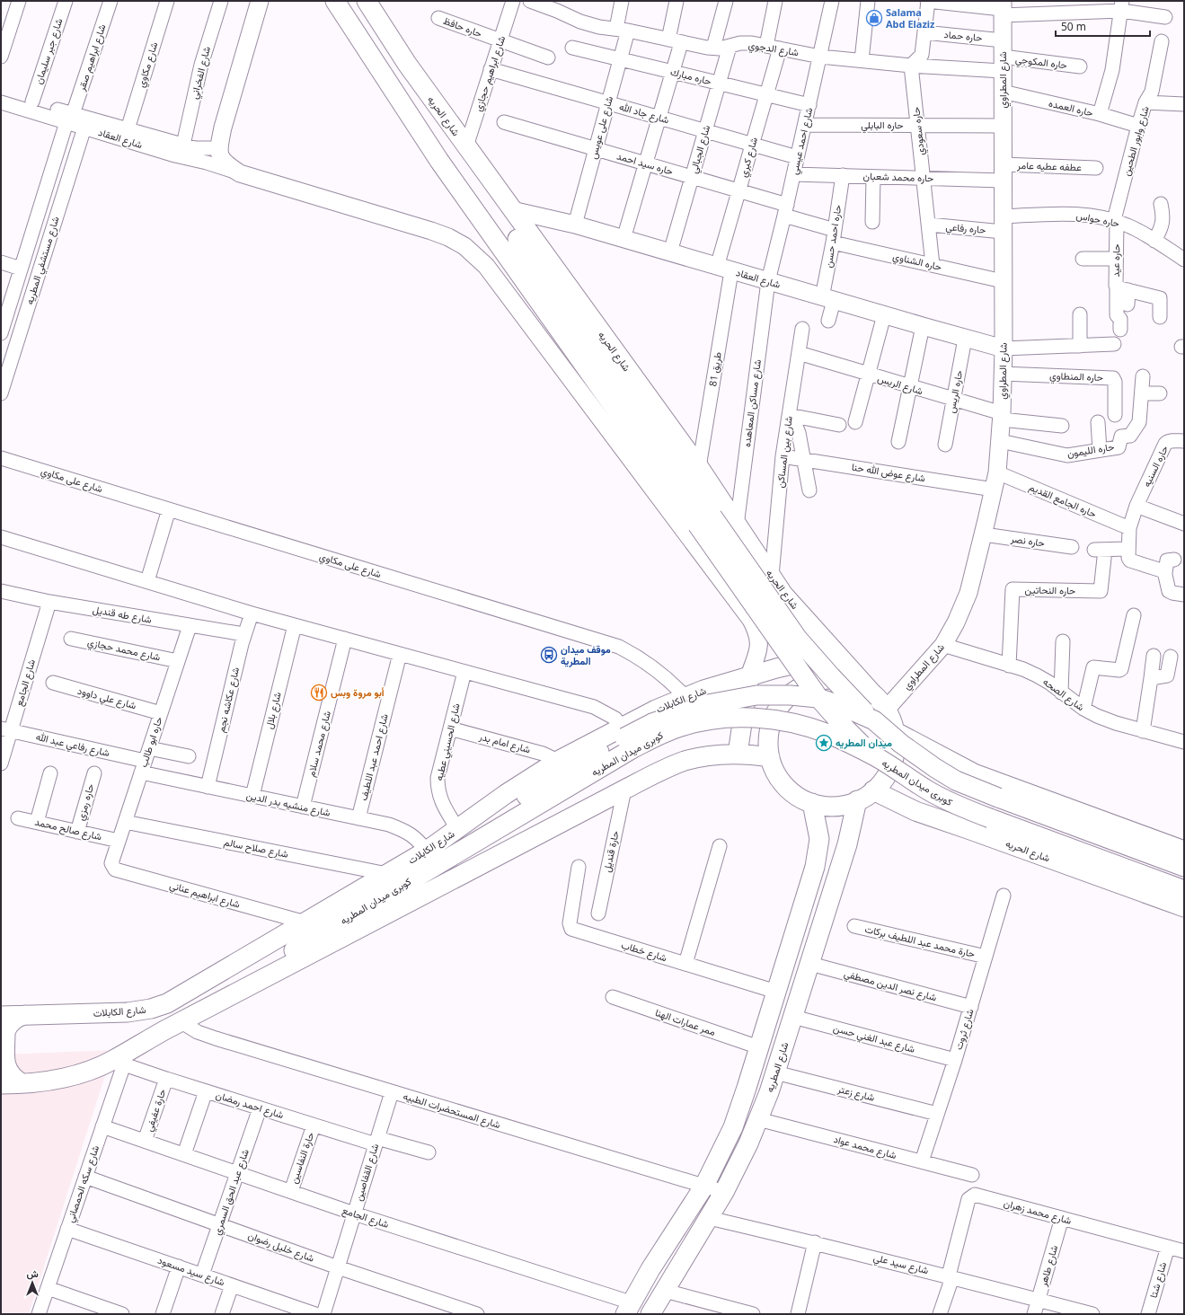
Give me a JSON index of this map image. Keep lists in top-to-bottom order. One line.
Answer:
{"streets":{"main road":["شارع الحريه","شارع الكابلات","كوبرى ميدان المطريه","شارع المطريه"],"street":["حاره حافظ","حاره حماد","شارع الدجوي","شارع جبر سليمان","شارع ابراهيم صقر","حاره المكوجي","شارع مكاوي","شارع الفخراني","شارع ابراهيم حجازي","حاره مبارك","شارع المطراوي","حاره العمده","شارع جاد الله","حاره البابلي","شارع على عويس","حاره سعودي","شارع العقاد","شارع احمد عيسي","شارع وابور الطحين","شارع الجبالي","شارع كبري","حاره سيد احمد","عطفه عطيه عامر","حاره محمد شعبان","حاره حواس","حاره رفاعي","حاره احمد حسن","شارع مستشفي المطريه","حاره عيد","حاره الشناوي","طريق 81","حاره المنطاوي","شارع الريس","حاره الريس","شارع مساكن المعاهده","حاره الليمون","شارع بين المساكن","حاره السنيه","شارع عوض الله حنا","شارع على مكاوي","حاره الجامع القديم","حاره نصر","حاره النحاتين","شارع طه قنديل","شارع محمد حجازي","شارع الجامع","شارع الصحه","شارع علي داوود","شارع عكاشه نجم","شارع بلال","حاره ابو طالب","شارع الحسيني عطيه","شارع امام بدر","شارع محمد سلام","شارع رفاعي عبد الله","شارع احمد عبد اللطيف","حاره رمزي","شارع منشيه بدر الدين","شارع صالح محمد","شارع صلاح سالم","حارة قنديل","شارع ابراهيم عناني","حارة محمد عبد اللطيف بركات","شارع خطاب","شارع نصر الدين مصطفي","ممر عمارات الهنا","شارع ثروت","شارع عبد الغني حسن","شارع زعتر","شارع احمد رمضان","حارة عفيفي","شارع المستحضرات الطبيه","شارع محمد عواد","حارة النفاسين","شارع القفاصين","شارع سكه الحمصاني","شارع عبد الحق السمري","شارع محمد زهران","شارع خليل رضوان","شارع سيد علي","شارع طاهر","شارع سيد مسعود","شارع شتا"]},"crossings":[["حاره حافظ","شارع ابراهيم حجازي"],["حاره حماد","شارع المطراوي"],["شارع الدجوي","حاره المكوجي"],["شارع الدجوي","شارع المطراوي"],["شارع الدجوي","شارع على عويس"],["شارع الدجوي","حاره سعودي"],["شارع الدجوي","شارع احمد عيسي"],["شارع الدجوي","شارع الجبالي"],["شارع الدجوي","شارع كبري"],["شارع جبر سليمان","شارع العقاد"],["شارع ابراهيم صقر","شارع العقاد"],["شارع ابراهيم صقر","شارع مستشفي المطريه"],["حاره المكوجي","شارع المطراوي"],["شارع مكاوي","شارع العقاد"],["شارع الفخراني","شارع العقاد"],["شارع ابراهيم حجازي","شارع جاد الله"],["شارع ابراهيم حجازي","شارع الحريه"],["حاره مبارك","شارع على عويس"],["حاره مبارك","شارع احمد عيسي"],["حاره مبارك","شارع الجبالي"],["حاره مبارك","شارع كبري"],["شارع المطراوي","حاره العمده"],["شارع المطراوي","شارع الحريه"],["شارع المطراوي","حاره البابلي"],["شارع المطراوي","شارع العقاد"],["شارع المطراوي","عطفه عطيه عامر"],["شارع المطراوي","حاره محمد شعبان"],["شارع المطراوي","حاره حواس"],["شارع المطراوي","حاره رفاعي"],["شارع المطراوي","حاره الشناوي"],["شارع المطراوي","حاره المنطاوي"],["شارع المطراوي","شارع الريس"],["شارع المطراوي","حاره الليمون"],["شارع المطراوي","شارع عوض الله حنا"],["شارع المطراوي","حاره الجامع القديم"],["شارع المطراوي","حاره نصر"],["شارع المطراوي","شارع الصحه"],["شارع المطراوي","كوبرى ميدان المطريه"],["حاره العمده","شارع وابور الطحين"],["شارع جاد الله","شارع على عويس"],["شارع جاد الله","شارع احمد عيسي"],["شارع جاد الله","شارع الجبالي"],["شارع جاد الله","شارع كبري"],["شارع الحريه","شارع العقاد"],["شارع الحريه","طريق 81"],["شارع الحريه","شارع مساكن المعاهده"],["شارع الحريه","شارع بين المساكن"],["شارع الحريه","كوبرى ميدان المطريه"],["حاره البابلي","حاره سعودي"],["حاره البابلي","شارع احمد عيسي"],["شارع على عويس","شارع العقاد"],["شارع على عويس","حاره سيد احمد"],["حاره سعودي","حاره محمد شعبان"],["حاره سعودي","حاره رفاعي"],["حاره سعودي","حاره الشناوي"],["شارع العقاد","شارع احمد عيسي"],["شارع العقاد","شارع الجبالي"],["شارع العقاد","شارع كبري"],["شارع العقاد","حاره احمد حسن"],["شارع العقاد","شارع مستشفي المطريه"],["شارع العقاد","طريق 81"],["شارع العقاد","حاره الريس"],["شارع العقاد","شارع مساكن المعاهده"],["شارع احمد عيسي","حاره سيد احمد"],["شارع احمد عيسي","حاره محمد شعبان"],["شارع احمد عيسي","حاره الشناوي"],["شارع احمد عيسي","شارع مساكن المعاهده"],["شارع وابور الطحين","حاره حواس"],["شارع وابور الطحين","حاره عيد"],["شارع الجبالي","حاره سيد احمد"],["شارع كبري","حاره سيد احمد"],["شارع كبري","طريق 81"],["حاره سيد احمد","حاره الشناوي"],["عطفه عطيه عامر","حاره محمد شعبان"],["حاره محمد شعبان","حاره احمد حسن"],["حاره حواس","حاره رفاعي"],["حاره حواس","حاره عيد"],["حاره احمد حسن","حاره الشناوي"],["شارع الريس","حاره الريس"],["شارع الريس","شارع بين المساكن"],["شارع بين المساكن","شارع عوض الله حنا"],["شارع على مكاوي","شارع الكابلات"],["حاره النحاتين","شارع الصحه"],["شارع طه قنديل","شارع الجامع"],["شارع طه قنديل","شارع عكاشه نجم"],["شارع طه قنديل","حاره ابو طالب"],["شارع محمد حجازي","حاره ابو طالب"],["شارع الجامع","شارع رفاعي عبد الله"],["شارع الجامع","حارة عفيفي"],["شارع الجامع","حارة النفاسين"],["شارع الجامع","شارع القفاصين"],["شارع الجامع","شارع سكه الحمصاني"],["شارع الجامع","شارع عبد الحق السمري"],["شارع علي داوود","حاره ابو طالب"],["شارع عكاشه نجم","شارع منشيه بدر الدين"],["شارع الكابلات","شارع الحسيني عطيه"],["شارع الكابلات","شارع امام بدر"],["شارع الكابلات","كوبرى ميدان المطريه"],["شارع الكابلات","شارع منشيه بدر الدين"],["شارع الكابلات","شارع صلاح سالم"],["شارع الكابلات","شارع ابراهيم عناني"],["شارع بلال","شارع منشيه بدر الدين"],["حاره ابو طالب","شارع رفاعي عبد الله"],["حاره ابو طالب","شارع منشيه بدر الدين"],["حاره ابو طالب","شارع صالح محمد"],["حاره ابو طالب","شارع صلاح سالم"],["حاره ابو طالب","شارع ابراهيم عناني"],["شارع الحسيني عطيه","شارع امام بدر"],["شارع الحسيني عطيه","كوبرى ميدان المطريه"],["شارع محمد سلام","شارع منشيه بدر الدين"],["شارع رفاعي عبد الله","شارع منشيه بدر الدين"],["شارع احمد عبد اللطيف","شارع منشيه بدر الدين"],["حاره رمزي","شارع صالح محمد"],["حارة محمد عبد اللطيف بركات","شارع ثروت"],["شارع نصر الدين مصطفي","شارع ثروت"],["شارع نصر الدين مصطفي","شارع المطريه"],["شارع ثروت","شارع عبد الغني حسن"],["شارع ثروت","شارع زعتر"],["شارع ثروت","شارع محمد عواد"],["شارع عبد الغني حسن","شارع المطريه"],["شارع المطريه","شارع زعتر"],["شارع المطريه","شارع المستحضرات الطبيه"],["شارع المطريه","شارع محمد عواد"],["شارع المطريه","شارع سيد علي"],["شارع احمد رمضان","حارة عفيفي"],["شارع احمد رمضان","حارة النفاسين"],["شارع احمد رمضان","شارع القفاصين"],["شارع احمد رمضان","شارع سكه الحمصاني"],["شارع احمد رمضان","شارع عبد الحق السمري"],["شارع المستحضرات الطبيه","شارع القفاصين"],["شارع القفاصين","شارع خليل رضوان"],["شارع سكه الحمصاني","شارع خليل رضوان"],["شارع سكه الحمصاني","شارع سيد مسعود"],["شارع عبد الحق السمري","شارع خليل رضوان"],["شارع عبد الحق السمري","شارع سيد مسعود"],["شارع محمد زهران","شارع سيد علي"],["شارع محمد زهران","شارع طاهر"],["شارع محمد زهران","شارع شتا"],["شارع سيد علي","شارع طاهر"]],"places":{"shop":["Salama Abd Elaziz"],"bus stop":["موقف ميدان المطرية"],"restaurant":["أبو مروة وبس"],"place":["ميدان المطريه"]},"scale_bar":"50 m","north":"top"}
